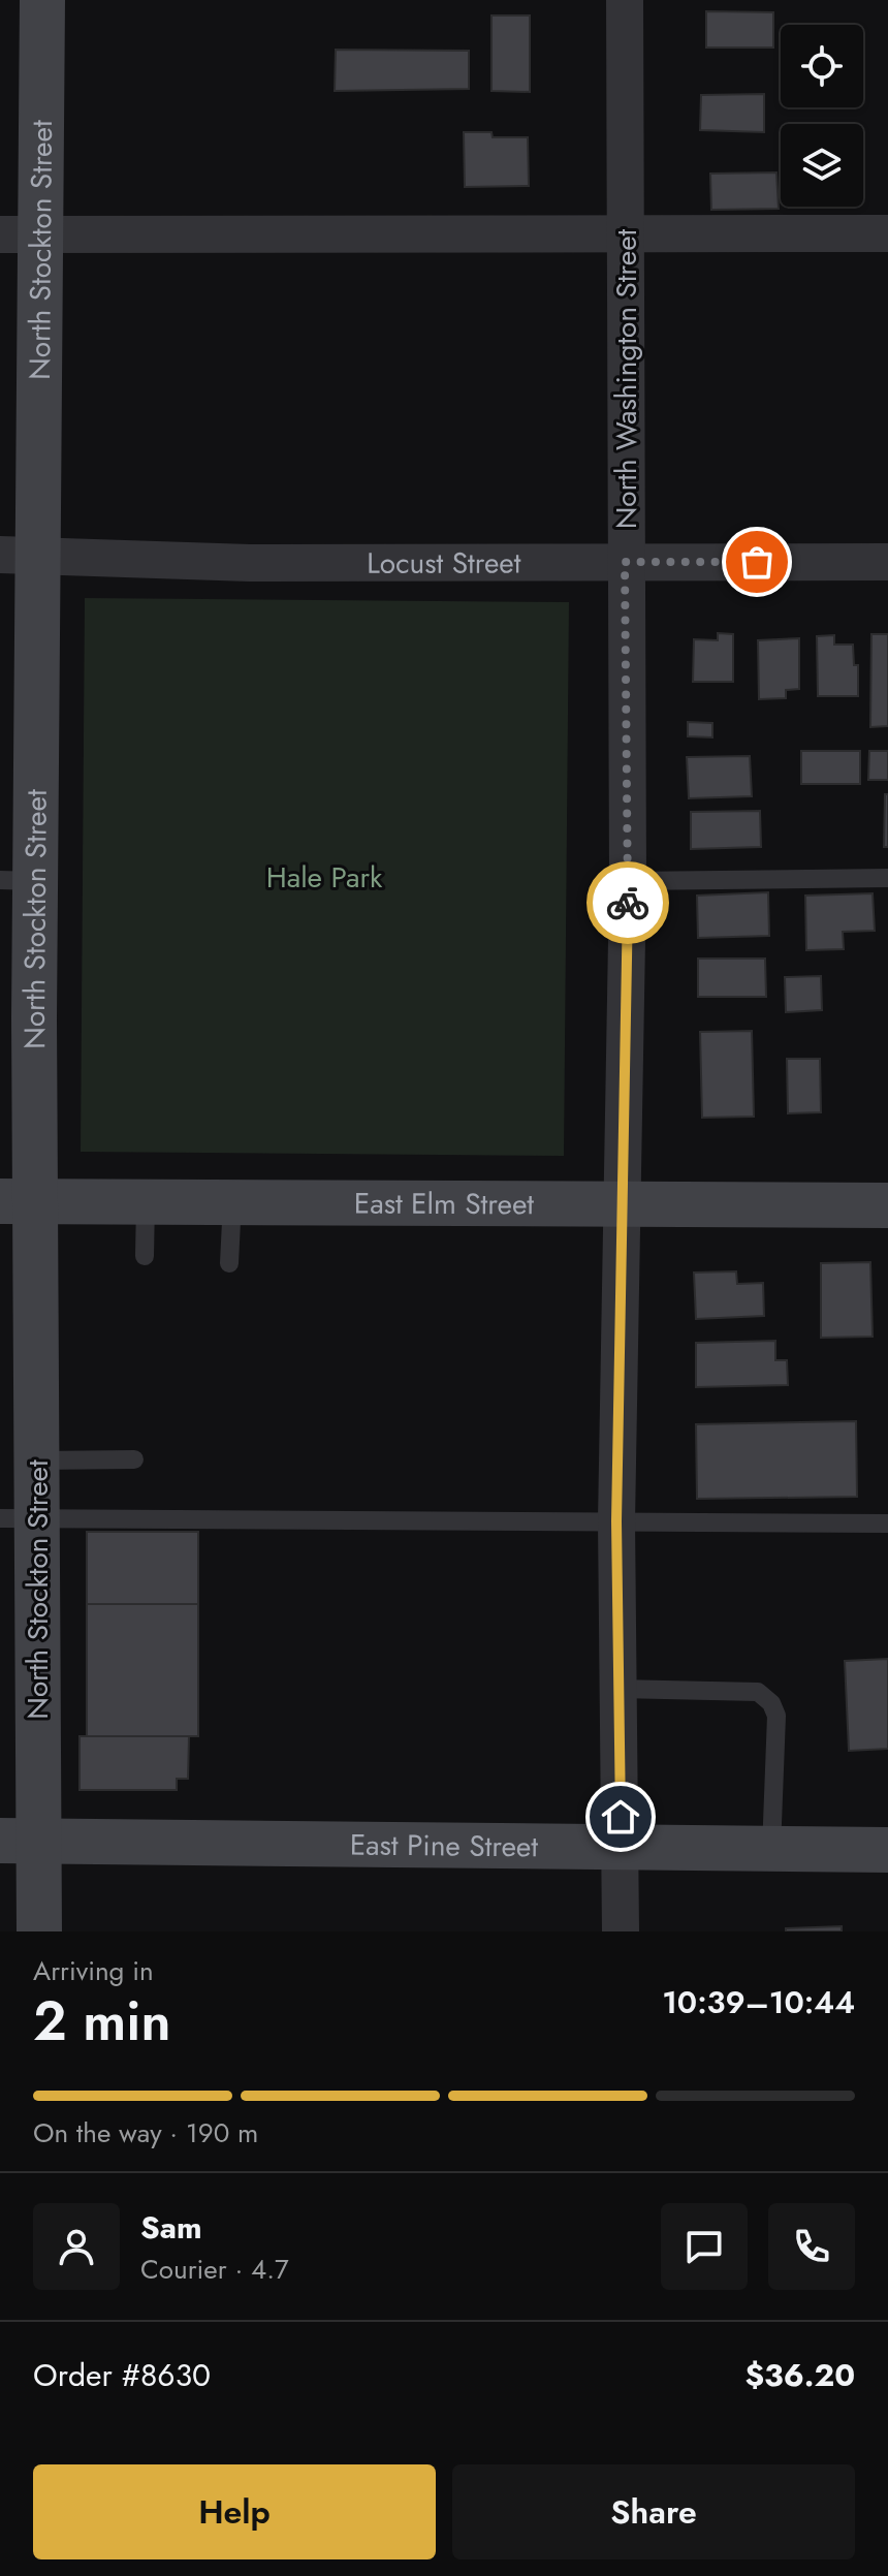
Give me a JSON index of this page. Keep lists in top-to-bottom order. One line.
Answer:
{"streets":{"street":["North Stockton Street","North Washington Street","Locust Street","East Elm Street","East Pine Street"]},"crossings":[["North Stockton Street","Locust Street"],["North Stockton Street","East Elm Street"],["North Stockton Street","East Pine Street"],["North Washington Street","Locust Street"],["North Washington Street","East Elm Street"],["North Washington Street","East Pine Street"]],"parks":["Hale Park"],"page":{"heading":["2 min","Arriving in","10:39–10:44"],"panel":["Sam","Courier · 4.7","Order #8630","$36.20"],"bar":"On the way · 190 m","buttons":["Help","Share"]}}
